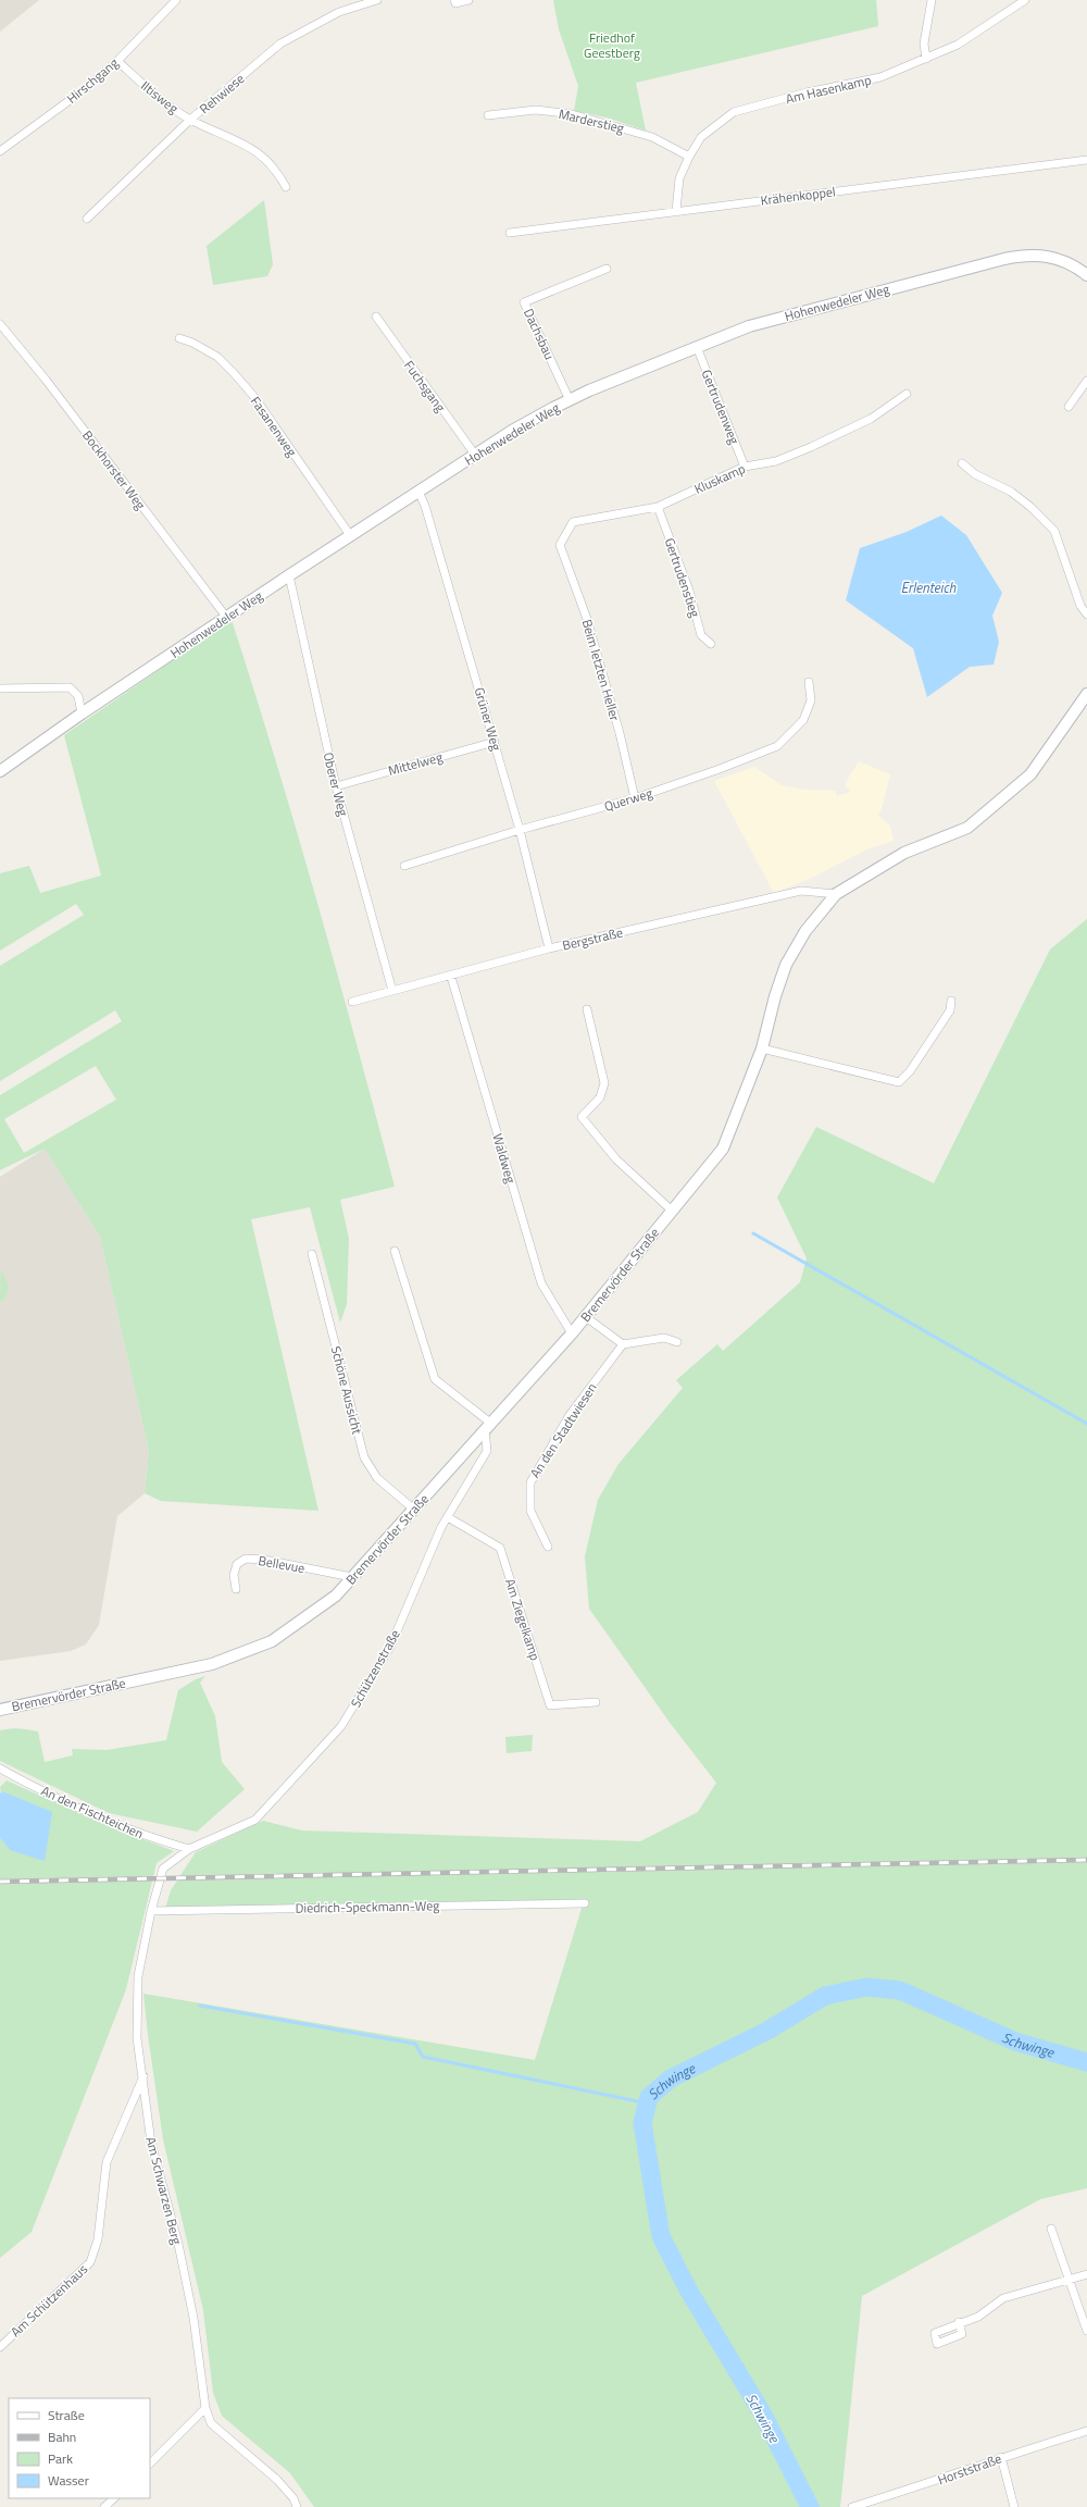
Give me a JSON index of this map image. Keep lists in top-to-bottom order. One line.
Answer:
{"streets":{"main road":["Hohenwedeler Weg","Bremervörder Straße"],"street":["Hirschgang","Am Hasenkamp","Rehwiese","Iltisweg","Marderstieg","Krähenkoppel","Dachsbau","Fuchsgang","Gertrudenweg","Fasanenweg","Bockhorster Weg","Kluskamp","Gertrudenstieg","Beim letzten Heller","Grüner Weg","Mittelweg","Oberer Weg","Querweg","Bergstraße","Waldweg","Schöne Aussicht","An den Stadtwiesen","Bellevue","Am Ziegelkamp","Schützenstraße","An den Fischteichen","Diedrich-Speckmann-Weg","Am Schwarzen Berg","Am Schützenhaus","Horststraße"]},"crossings":[["Hirschgang","Iltisweg"],["Am Hasenkamp","Marderstieg"],["Am Hasenkamp","Krähenkoppel"],["Rehwiese","Iltisweg"],["Hohenwedeler Weg","Dachsbau"],["Hohenwedeler Weg","Fuchsgang"],["Hohenwedeler Weg","Gertrudenweg"],["Hohenwedeler Weg","Fasanenweg"],["Hohenwedeler Weg","Bockhorster Weg"],["Hohenwedeler Weg","Grüner Weg"],["Hohenwedeler Weg","Oberer Weg"],["Gertrudenweg","Kluskamp"],["Kluskamp","Gertrudenstieg"],["Kluskamp","Beim letzten Heller"],["Beim letzten Heller","Querweg"],["Grüner Weg","Mittelweg"],["Grüner Weg","Querweg"],["Grüner Weg","Bergstraße"],["Mittelweg","Oberer Weg"],["Oberer Weg","Bergstraße"],["Bergstraße","Waldweg"],["Bergstraße","Bremervörder Straße"],["Waldweg","Bremervörder Straße"],["Bremervörder Straße","Schöne Aussicht"],["Bremervörder Straße","Bellevue"],["Bremervörder Straße","Schützenstraße"],["Am Ziegelkamp","Schützenstraße"],["Schützenstraße","An den Fischteichen"],["Schützenstraße","Am Schwarzen Berg"],["An den Fischteichen","Am Schwarzen Berg"],["Diedrich-Speckmann-Weg","Am Schwarzen Berg"],["Am Schwarzen Berg","Am Schützenhaus"]],"water":["Erlenteich","Schwinge"],"parks":["Friedhof Geestberg"],"legend":["Straße","Bahn","Park","Wasser"]}
